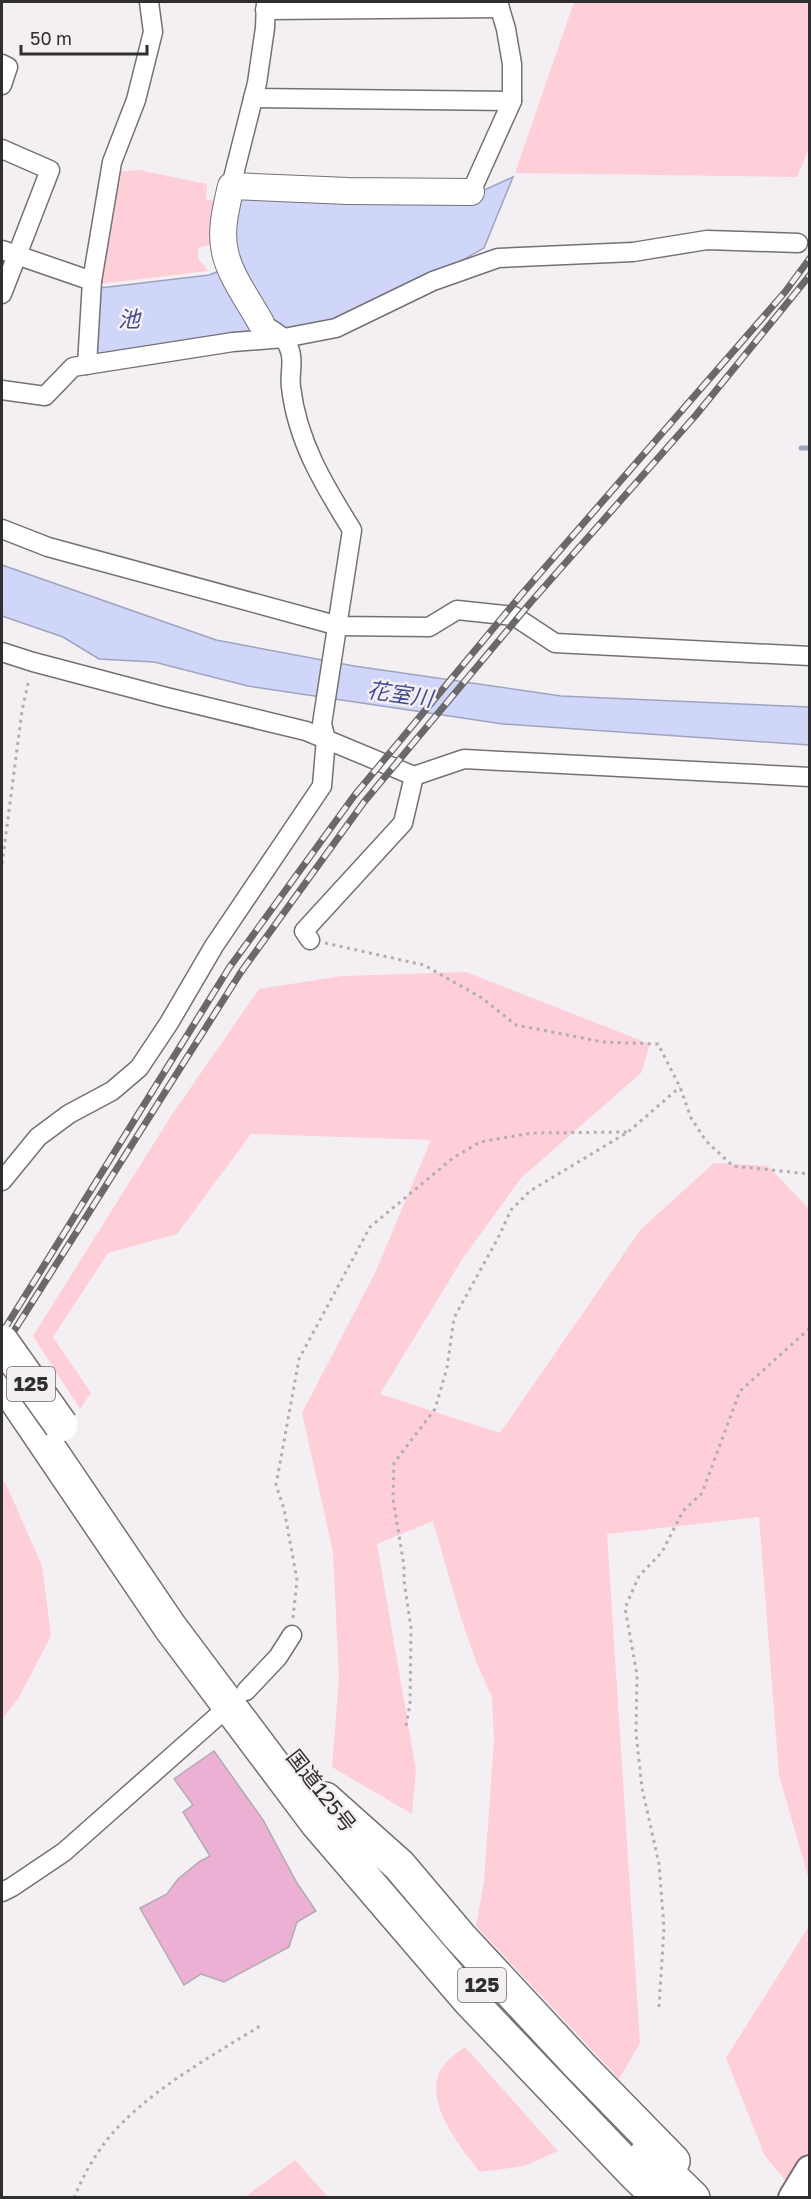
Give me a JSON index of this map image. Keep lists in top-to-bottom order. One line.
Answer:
{"streets":{"highway":["125","国道125号"]},"water":["池","花室川"],"scale_bar":"50 m"}
